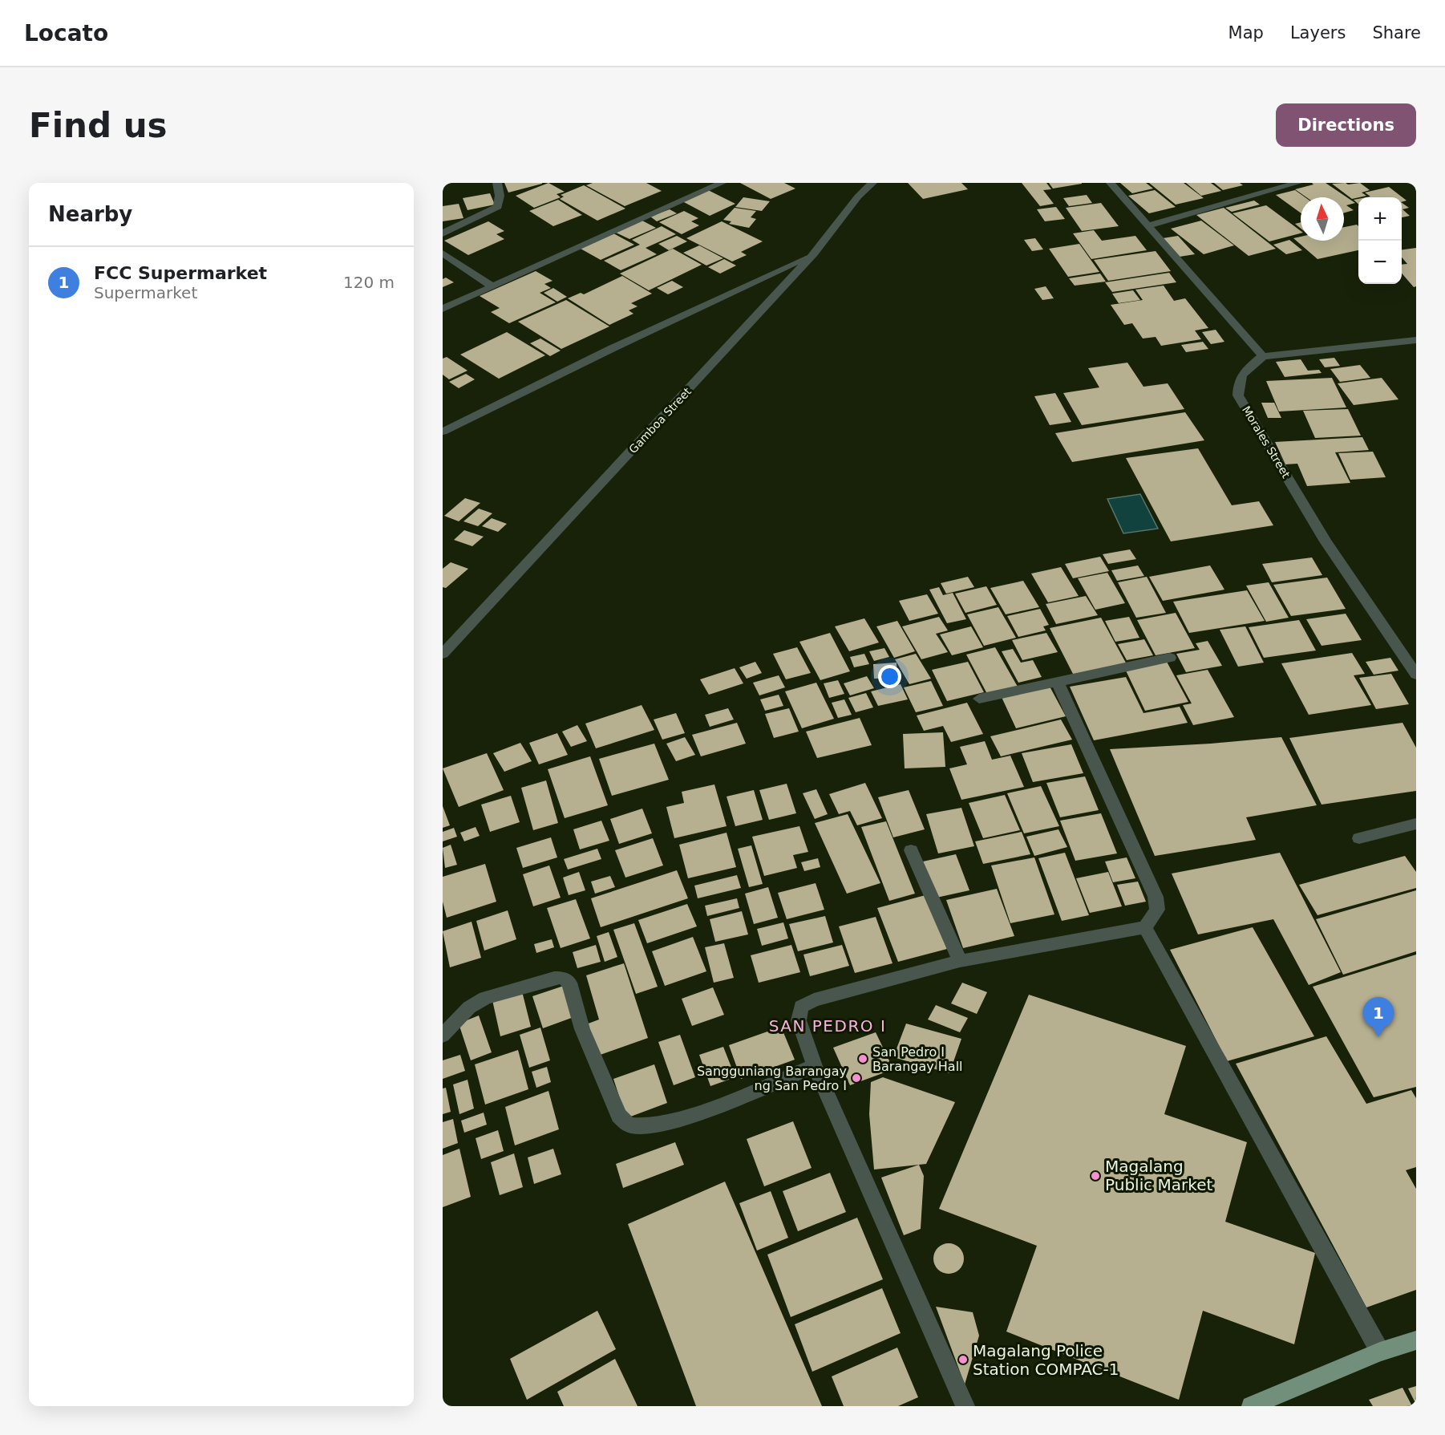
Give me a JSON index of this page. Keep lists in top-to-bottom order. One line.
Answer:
{"streets":{"street":["Gamboa Street","Morales Street"]},"districts":["SAN PEDRO I"],"places":["San Pedro Ⅰ Barangay Hall","Sangguniang Barangay ng San Pedro Ⅰ","Magalang Public Market","Magalang Police Station COMPAC-1"],"north":"top","page":{"header":"Locato","nav":["Map","Layers","Share"],"buttons":"Directions","title":"Find us","heading":"Nearby","map_buttons":["+","−"],"list":[{"mark":"1","name":"FCC Supermarket","note":"Supermarket","value":"120 m"}],"pins":"1"}}
